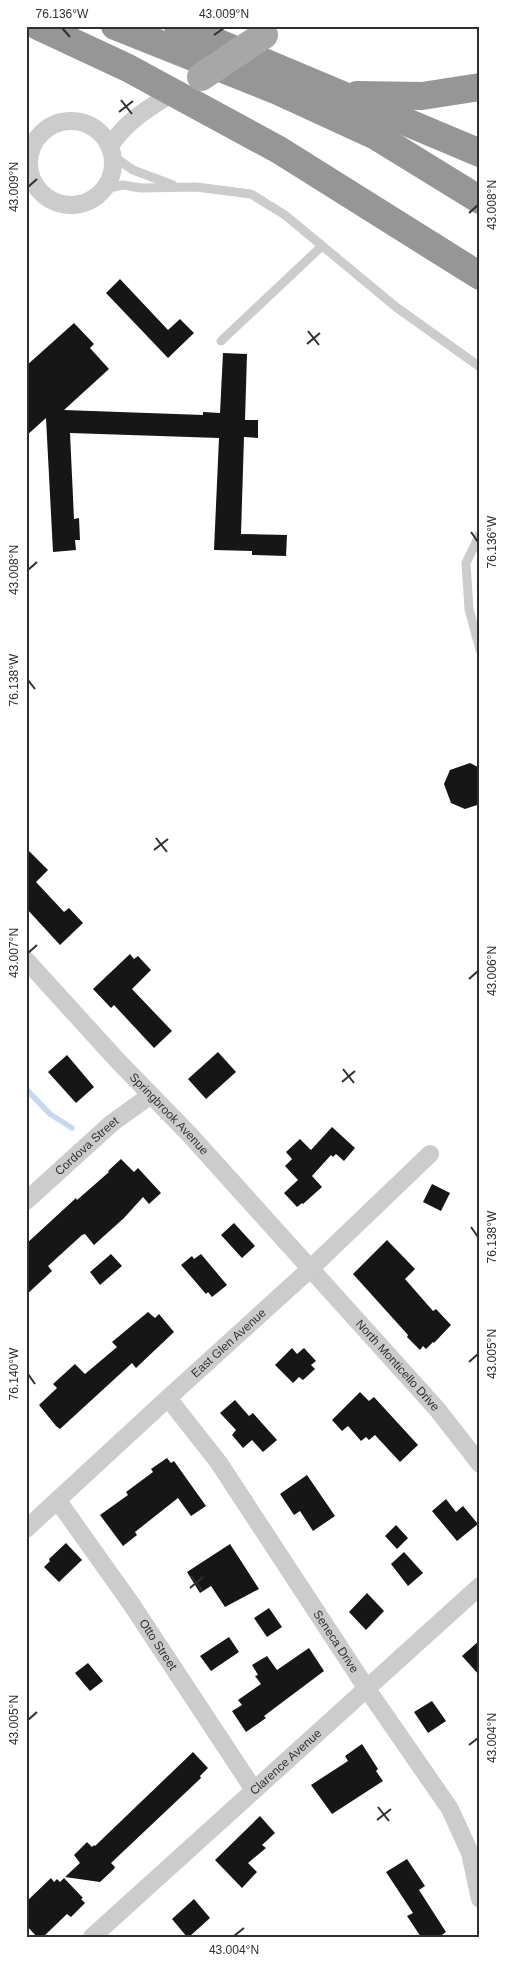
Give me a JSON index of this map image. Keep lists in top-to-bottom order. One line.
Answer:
{"streets":{"street":["Springbrook Avenue","Cordova Street","East Glen Avenue","North Monticello Drive","Seneca Drive","Otto Street","Clarence Avenue"]},"crossings":[["Springbrook Avenue","Cordova Street"],["Springbrook Avenue","East Glen Avenue"],["Springbrook Avenue","North Monticello Drive"],["East Glen Avenue","North Monticello Drive"],["East Glen Avenue","Seneca Drive"],["East Glen Avenue","Otto Street"],["Seneca Drive","Clarence Avenue"],["Otto Street","Clarence Avenue"]],"coordinates":["76.136°W","43.009°N","43.008°N","76.138°W","43.007°N","43.006°N","43.005°N","76.140°W","43.004°N"]}
